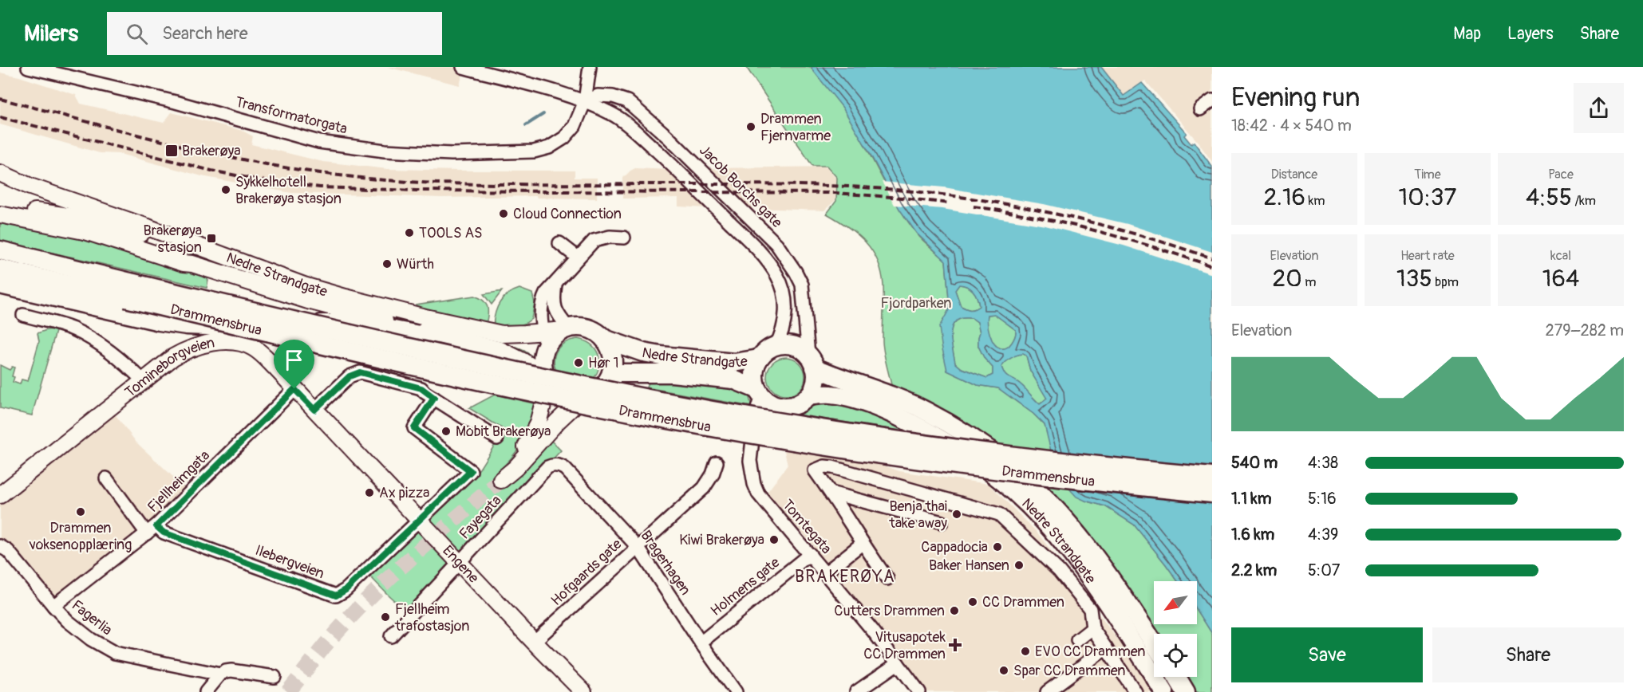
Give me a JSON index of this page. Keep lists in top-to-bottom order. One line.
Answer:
{"streets":{"highway":["Nedre Strandgate","Drammensbrua"],"main road":["Tomineborgveien","Engene"],"street":["Transformatorgata","Jacob Borchs gate","Fjellheimgata","Fayegata","Tomtegata","Ilebergveien","Bragerhagen","Hofgaards gate","Holmens gate","Fagerlia"]},"crossings":[["Transformatorgata","Jacob Borchs gate"],["Jacob Borchs gate","Nedre Strandgate"],["Jacob Borchs gate","Tomtegata"],["Nedre Strandgate","Tomtegata"],["Tomineborgveien","Fjellheimgata"],["Tomineborgveien","Engene"],["Fjellheimgata","Ilebergveien"],["Fjellheimgata","Fagerlia"],["Fayegata","Bragerhagen"],["Fayegata","Engene"],["Tomtegata","Holmens gate"],["Ilebergveien","Engene"],["Bragerhagen","Hofgaards gate"],["Bragerhagen","Holmens gate"],["Engene","Hofgaards gate"]],"districts":["BRAKERØYA"],"parks":["Fjordparken"],"places":{"other":["Drammen Fjernvarme","Sykkelhotell Brakerøya stasjon","Cloud Connection","TOOLS AS","Würth","Hør 1","Mobit Brakerøya","Ax pizza","Drammen voksenopplæring","Benja thai take away","Kiwi Brakerøya","Cappadocia","Baker Hansen","CC Drammen","Cutters Drammen","Fjellheim trafostasjon","EVO CC Drammen","Spar CC Drammen"],"transit":["Brakerøya","Brakerøya stasjon"],"health":["Vitusapotek CC Drammen"]},"north":"bottom left","page":{"header":"Milers","search":"Search here","nav":["Map","Layers","Share"],"heading":["Evening run","18:42 · 4 × 540 m"],"stats":[["Distance","2.16 km"],["Time","10:37"],["Pace","4:55 /km"],["Elevation","20 m"],["Heart rate","135 bpm"],["kcal","164"]],"chart":["Elevation","279–282 m"],"list":[{"name":"540 m","note":"4:38"},{"name":"1.1 km","note":"5:16"},{"name":"1.6 km","note":"4:39"},{"name":"2.2 km","note":"5:07"}],"buttons":["Save","Share"]}}
